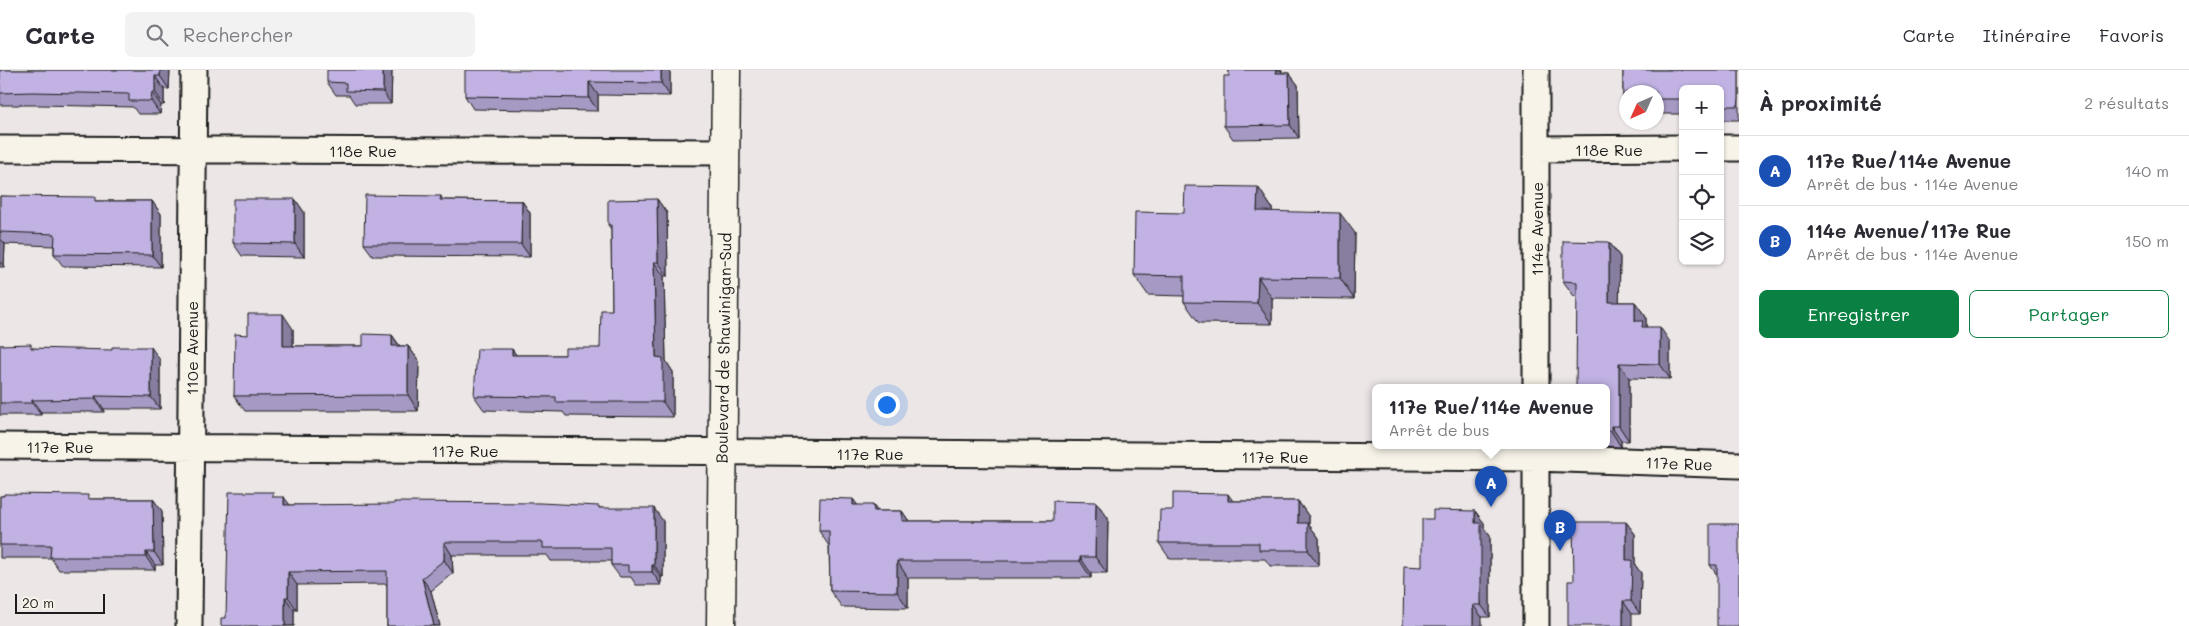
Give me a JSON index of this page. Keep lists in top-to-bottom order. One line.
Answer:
{"streets":{"main road":["Boulevard de Shawinigan-Sud"],"street":["118e Rue","114e Avenue","110e Avenue","117e Rue"]},"crossings":[["118e Rue","114e Avenue"],["118e Rue","110e Avenue"],["118e Rue","Boulevard de Shawinigan-Sud"],["110e Avenue","117e Rue"],["Boulevard de Shawinigan-Sud","117e Rue"]],"scale_bar":"20 m","north":"bottom left","page":{"header":"Carte","search":"Rechercher","nav":["Carte","Itinéraire","Favoris"],"heading":["À proximité","2 résultats"],"map_buttons":["+","−"],"list":[{"mark":"A","name":"117e Rue/114e Avenue","note":"Arrêt de bus · 114e Avenue","value":"140 m"},{"mark":"B","name":"114e Avenue/117e Rue","note":"Arrêt de bus · 114e Avenue","value":"150 m"}],"buttons":["Enregistrer","Partager"],"popup":["117e Rue/114e Avenue","Arrêt de bus"],"pins":["A","B"],"scale":"20 m"}}
